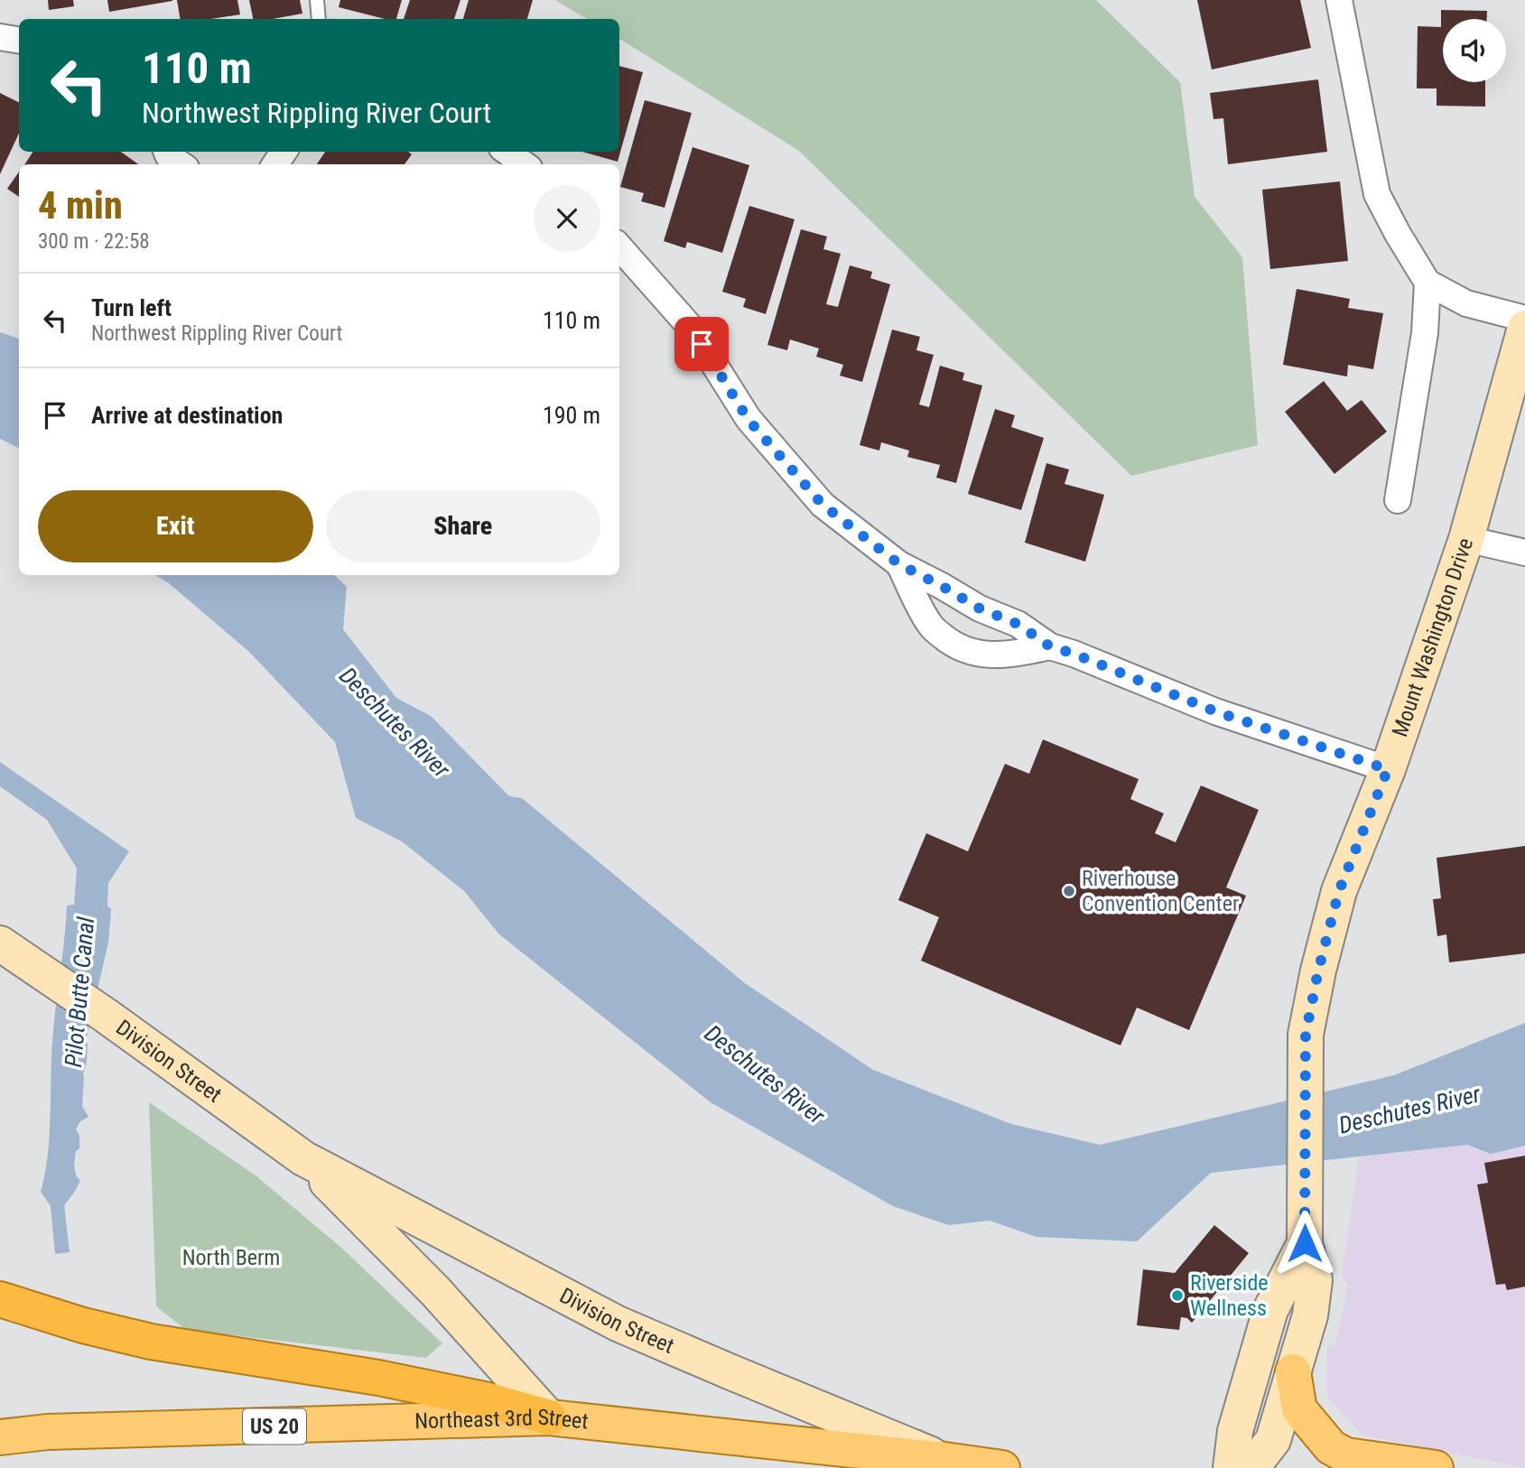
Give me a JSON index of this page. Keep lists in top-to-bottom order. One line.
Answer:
{"streets":{"main road":["Mount Washington Drive","Division Street","Northeast 3rd Street","US 20"]},"crossings":[["Division Street","Northeast 3rd Street"]],"water":["Deschutes River","Pilot Butte Canal"],"parks":["North Berm"],"places":["Riverhouse Convention Center","Riverside Wellness"],"page":{"turn":["110 m","Northwest Rippling River Court"],"heading":["4 min","300 m · 22:58"],"list":[{"name":"Turn left","note":"Northwest Rippling River Court","value":"110 m"},{"name":"Arrive at destination","value":"190 m"}],"buttons":["Exit","Share"]}}
